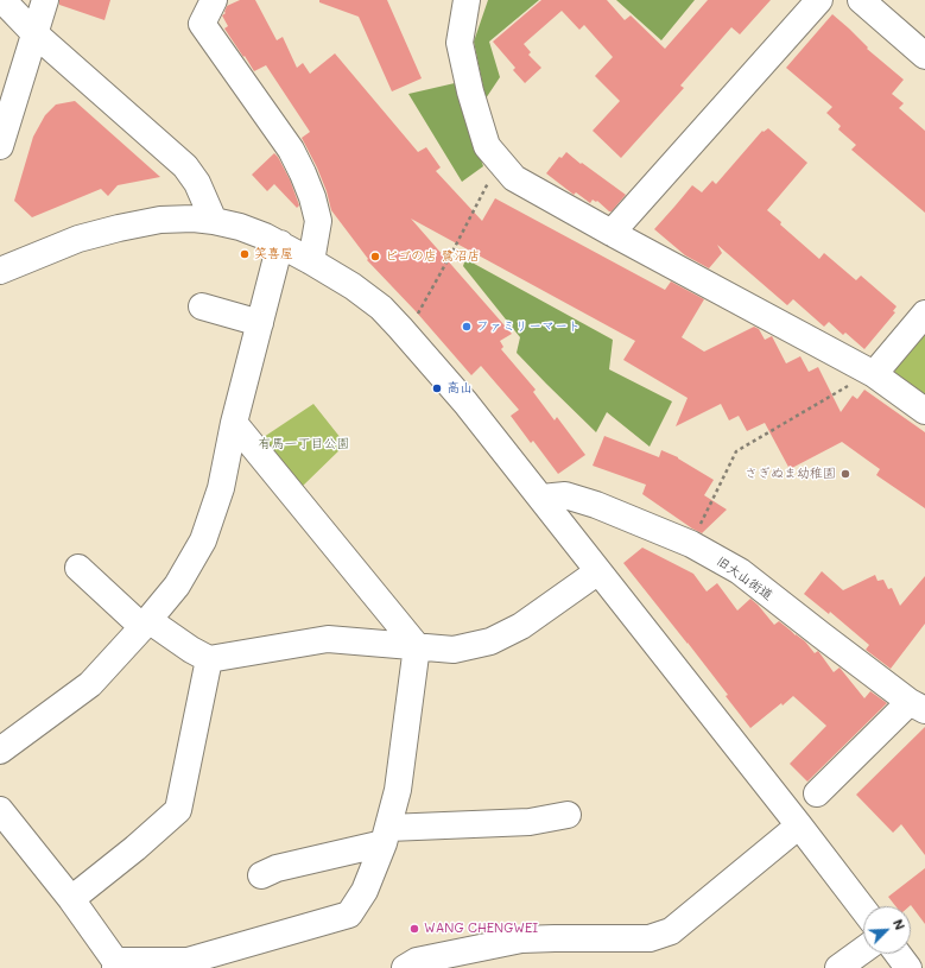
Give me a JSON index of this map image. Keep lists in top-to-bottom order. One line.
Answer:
{"streets":{"street":["旧大山街道"]},"parks":["有馬一丁目公園"],"places":["笑喜屋","ビゴの店 鷺沼店","ファミリーマート","高山","さぎぬま幼稚園","WANG CHENGWEI"],"north":"top right"}
